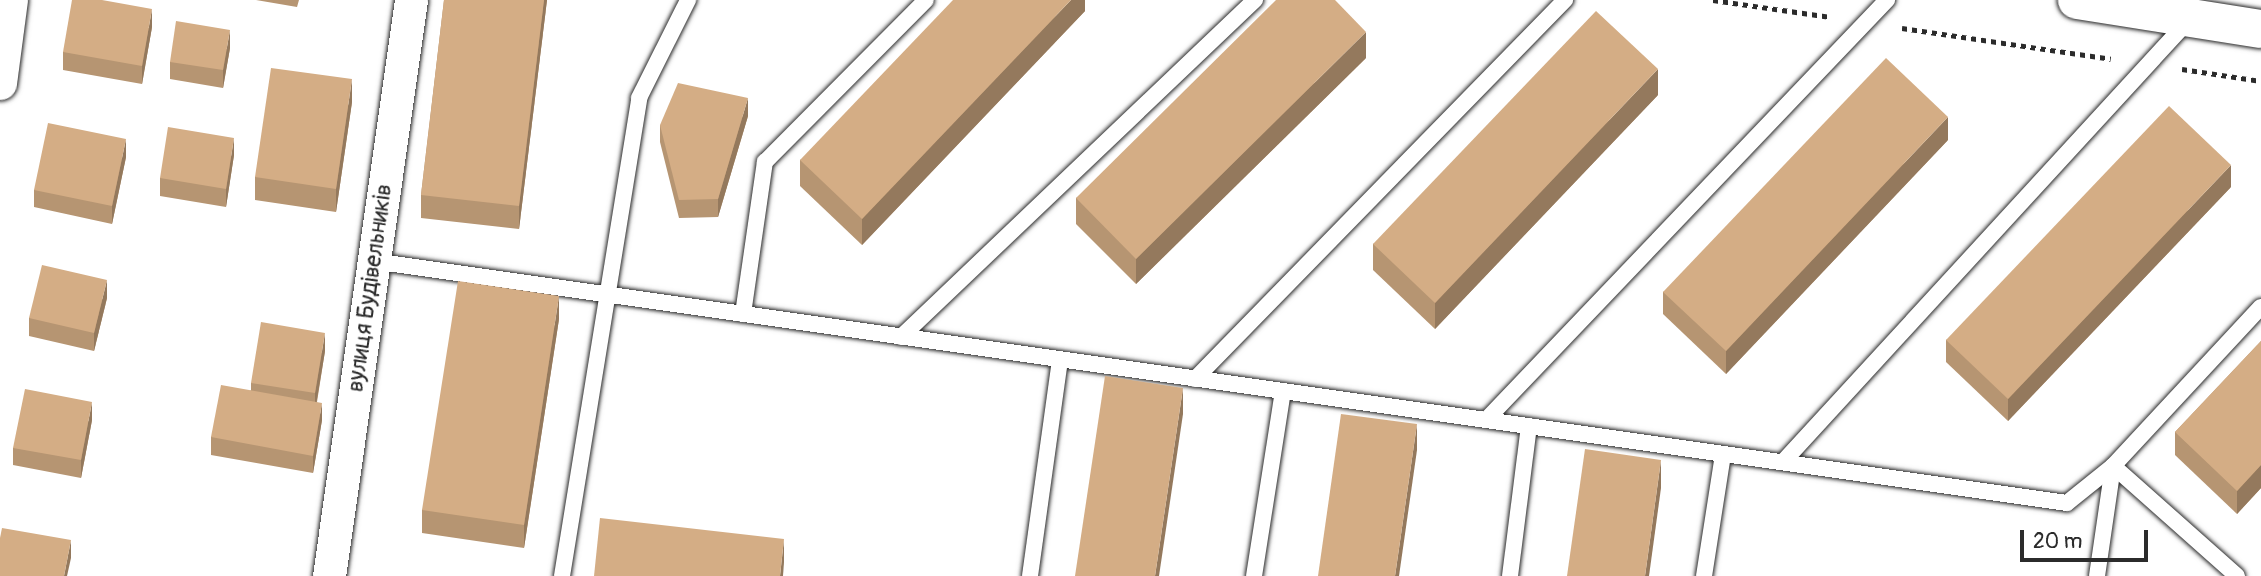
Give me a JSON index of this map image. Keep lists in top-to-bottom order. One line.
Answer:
{"streets":{"street":["вулиця Будівельників"]},"scale_bar":"20 m"}
